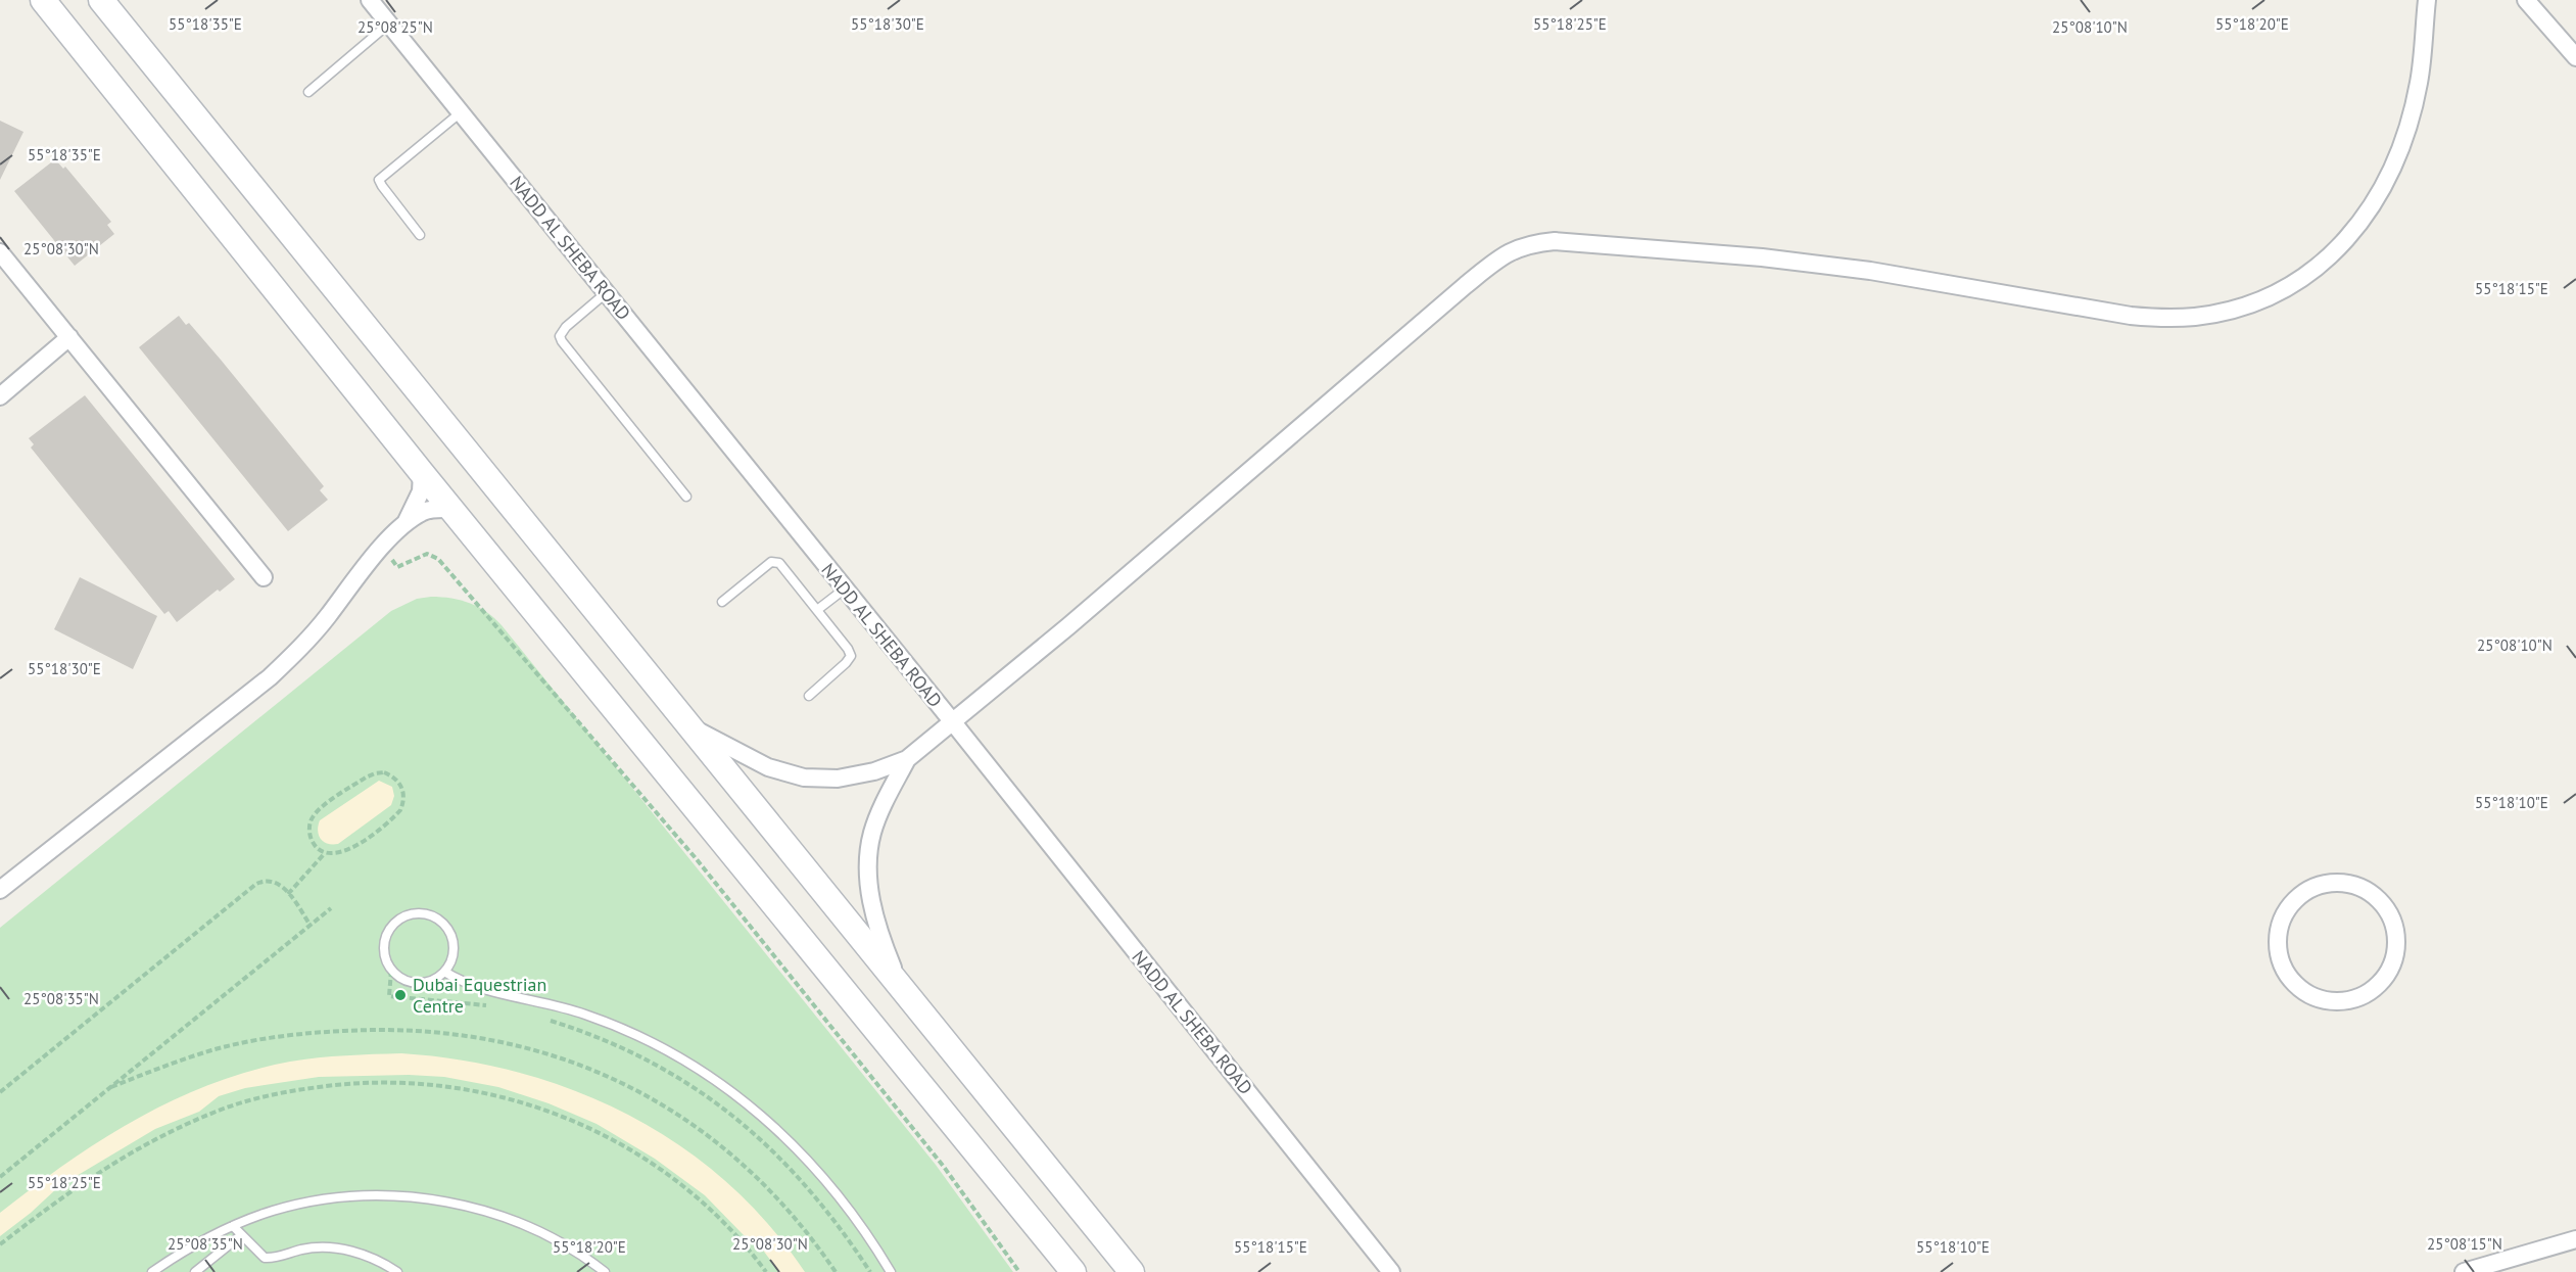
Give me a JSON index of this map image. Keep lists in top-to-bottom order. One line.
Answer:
{"streets":{"street":["NADD AL SHEBA ROAD"]},"places":["Dubai Equestrian Centre"],"coordinates":["55°18'20\"E","55°18'35\"E","55°18'30\"E","55°18'25\"E","25°08'25\"N","25°08'10\"N","25°08'30\"N","55°18'15\"E","55°18'10\"E","25°08'35\"N","25°08'15\"N"]}
